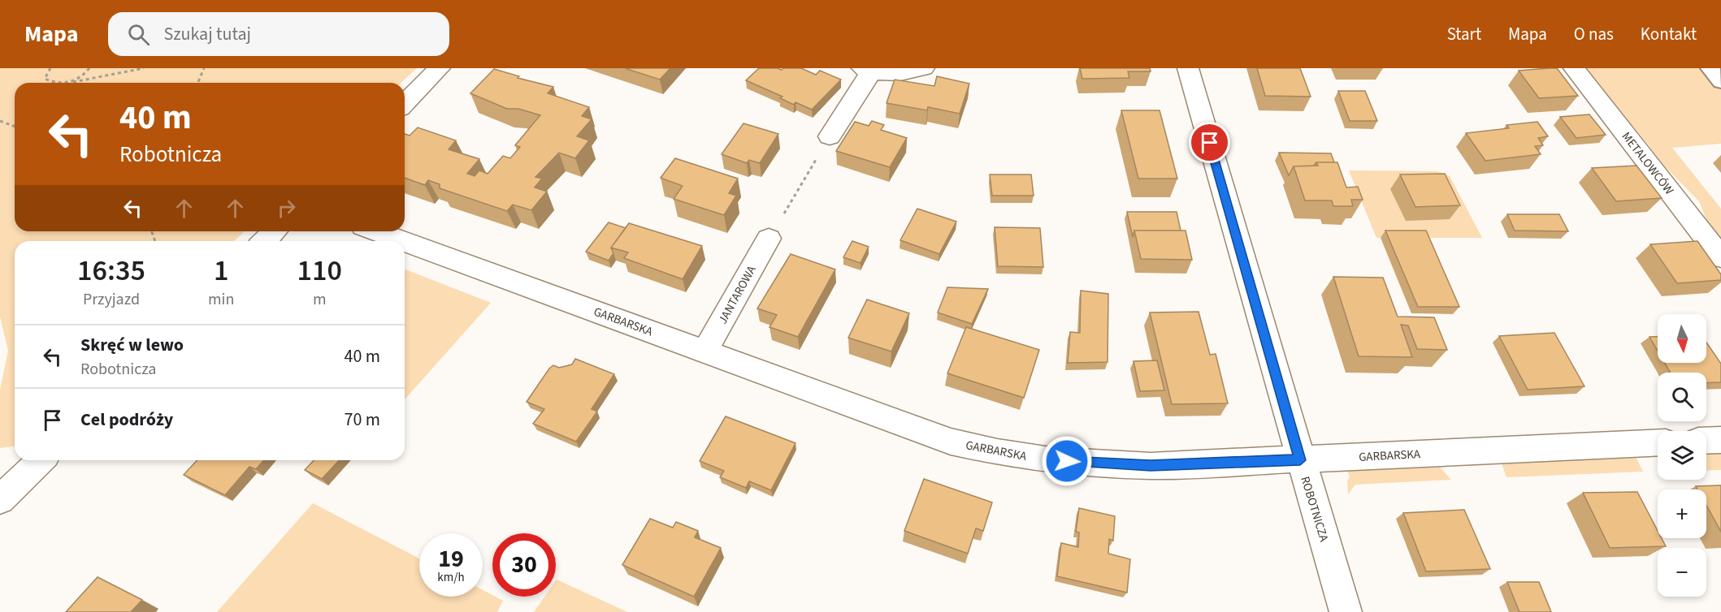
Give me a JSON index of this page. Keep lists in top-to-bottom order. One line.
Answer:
{"streets":{"street":["METALOWCÓW","JANTAROWA","GARBARSKA","ROBOTNICZA"]},"crossings":[["JANTAROWA","GARBARSKA"],["GARBARSKA","ROBOTNICZA"]],"north":"bottom","page":{"header":"Mapa","search":"Szukaj tutaj","nav":["Start","Mapa","O nas","Kontakt"],"turn":["40 m","Robotnicza"],"eta":["16:35","Przyjazd","1","min","110","m"],"map_buttons":["+","−"],"list":[{"name":"Skręć w lewo","note":"Robotnicza","value":"40 m"},{"name":"Cel podróży","value":"70 m"}],"speed":"19 km/h","limit":"30"}}
